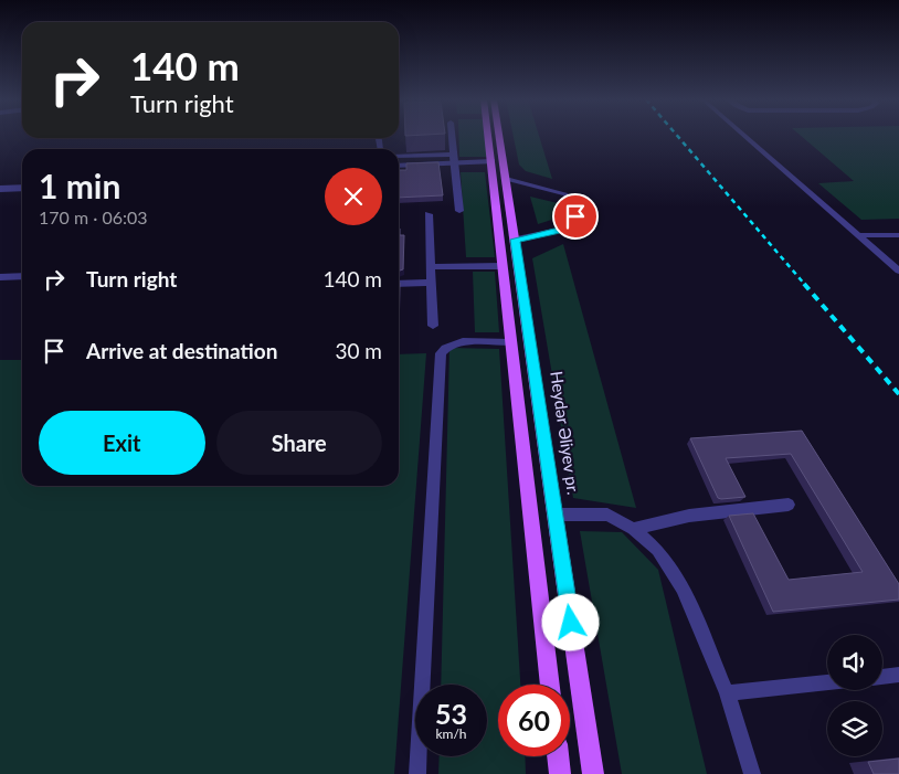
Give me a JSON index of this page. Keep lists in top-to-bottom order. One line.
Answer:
{"streets":{"main road":["Heydər Əliyev pr."]},"page":{"turn":["140 m","Turn right"],"heading":["1 min","170 m · 06:03"],"list":[{"name":"Turn right","value":"140 m"},{"name":"Arrive at destination","value":"30 m"}],"buttons":["Exit","Share"],"speed":"53 km/h","limit":"60"}}
